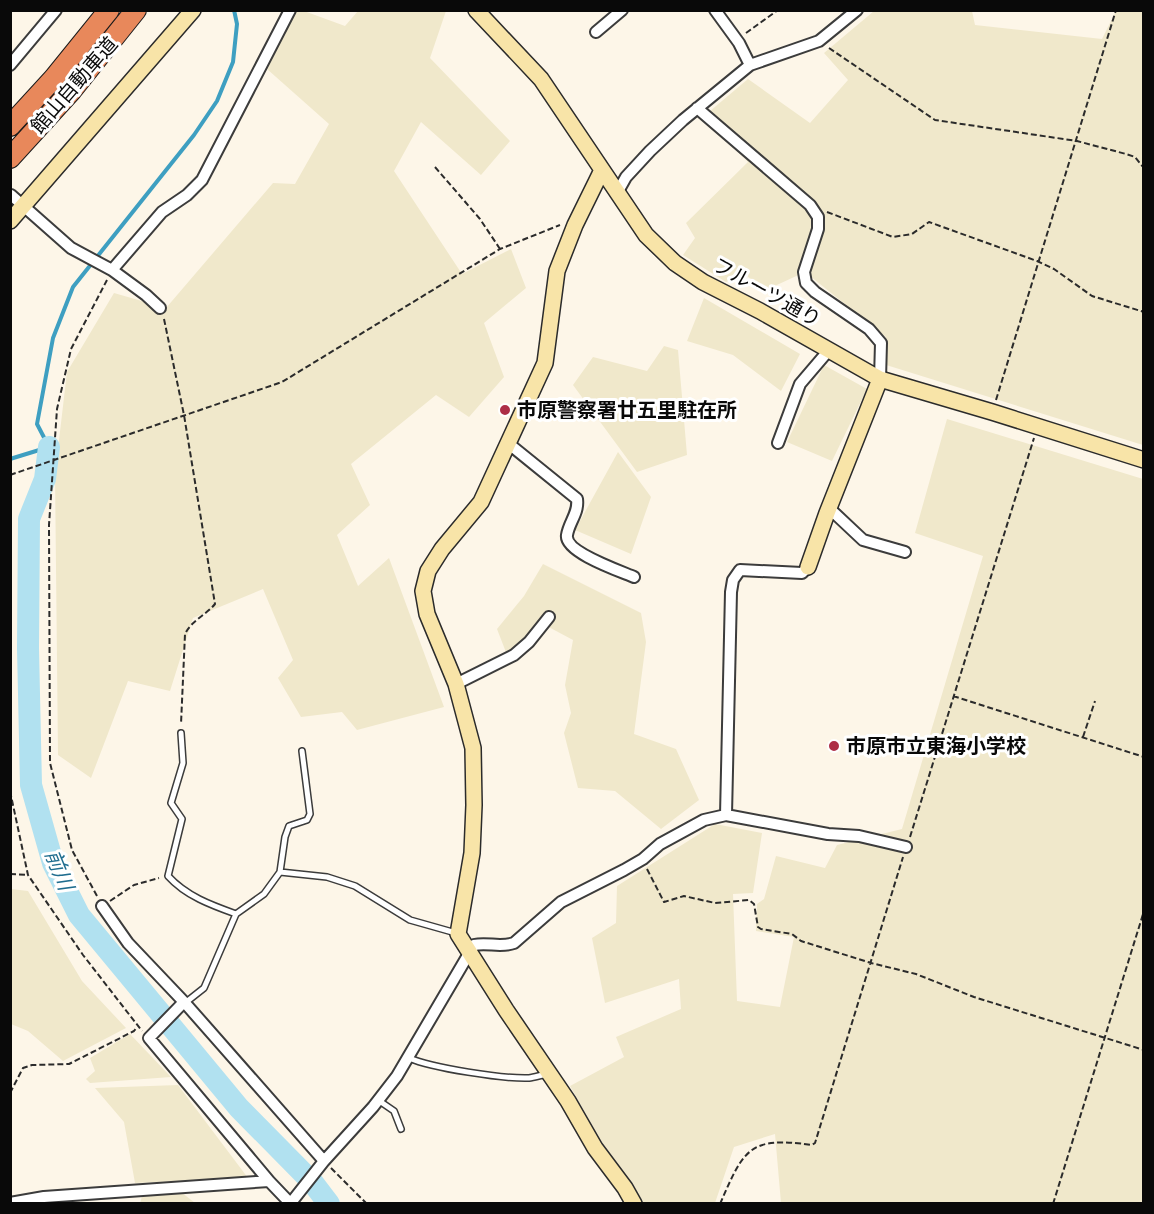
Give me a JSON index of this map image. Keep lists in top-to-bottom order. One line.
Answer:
{"streets":{"highway":["館山自動車道"],"street":["フルーツ通り"]},"water":["前川"],"places":["市原警察署廿五里駐在所","市原市立東海小学校"]}
